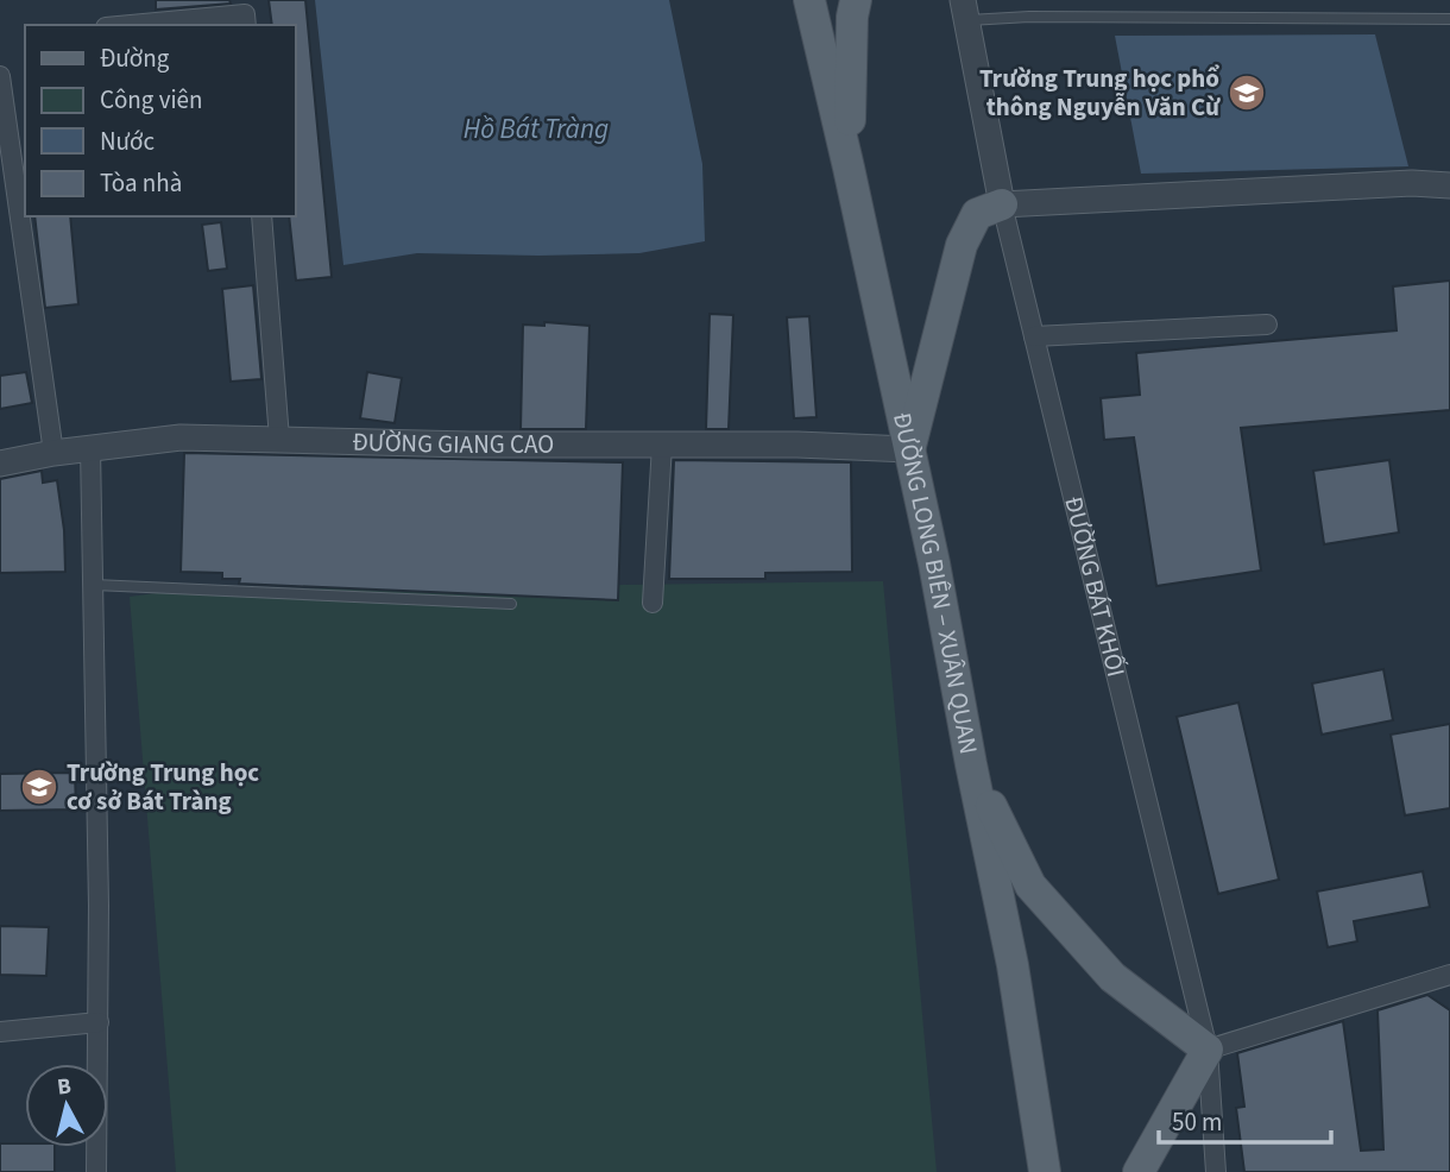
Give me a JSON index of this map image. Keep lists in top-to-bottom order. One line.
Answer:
{"streets":{"main road":["ĐƯỜNG LONG BIÊN – XUÂN QUAN"],"street":["ĐƯỜNG GIANG CAO","ĐƯỜNG BÁT KHỐI"]},"crossings":[["ĐƯỜNG GIANG CAO","ĐƯỜNG LONG BIÊN – XUÂN QUAN"]],"water":["Hồ Bát Tràng"],"places":{"school or university":["Trường Trung học phổ thông Nguyễn Văn Cừ","Trường Trung học cơ sở Bát Tràng"]},"legend":["Đường","Công viên","Nước","Tòa nhà"],"scale_bar":"50 m","north":"top"}
